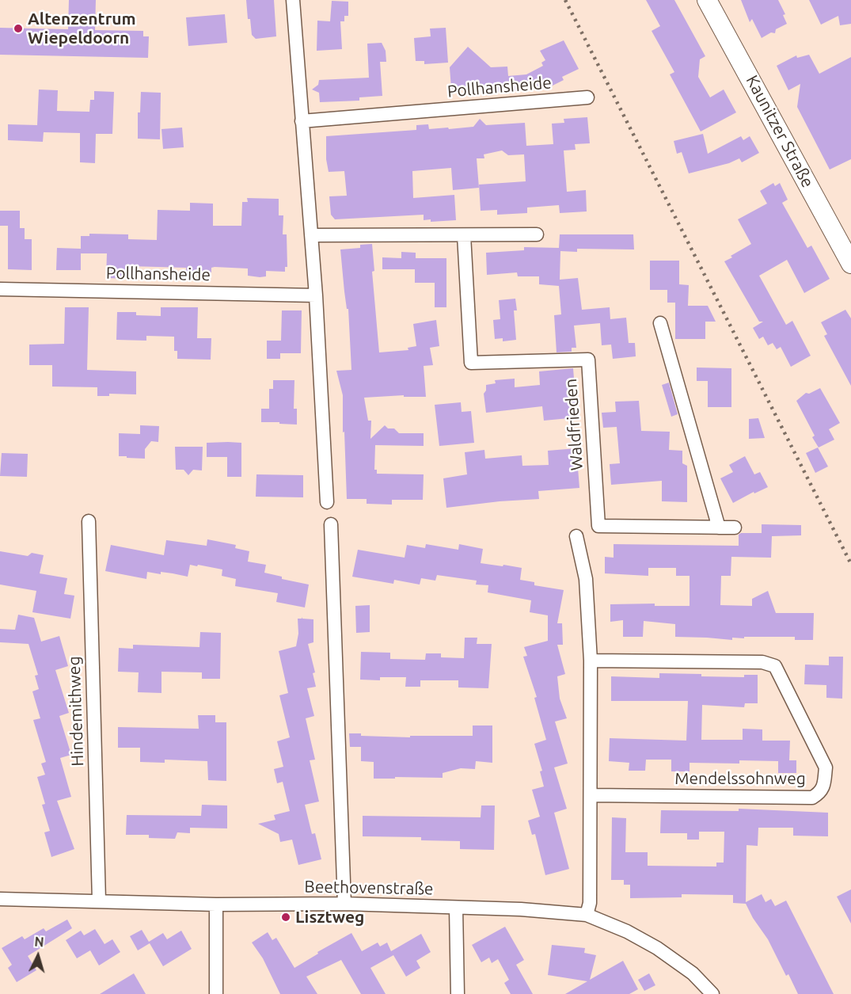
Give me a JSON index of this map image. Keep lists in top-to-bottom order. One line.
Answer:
{"streets":{"street":["Pollhansheide","Kaunitzer Straße","Waldfrieden","Hindemithweg","Mendelssohnweg","Beethovenstraße"]},"crossings":[["Hindemithweg","Beethovenstraße"]],"places":["Altenzentrum Wiepeldoorn","Lisztweg"],"north":"top"}
